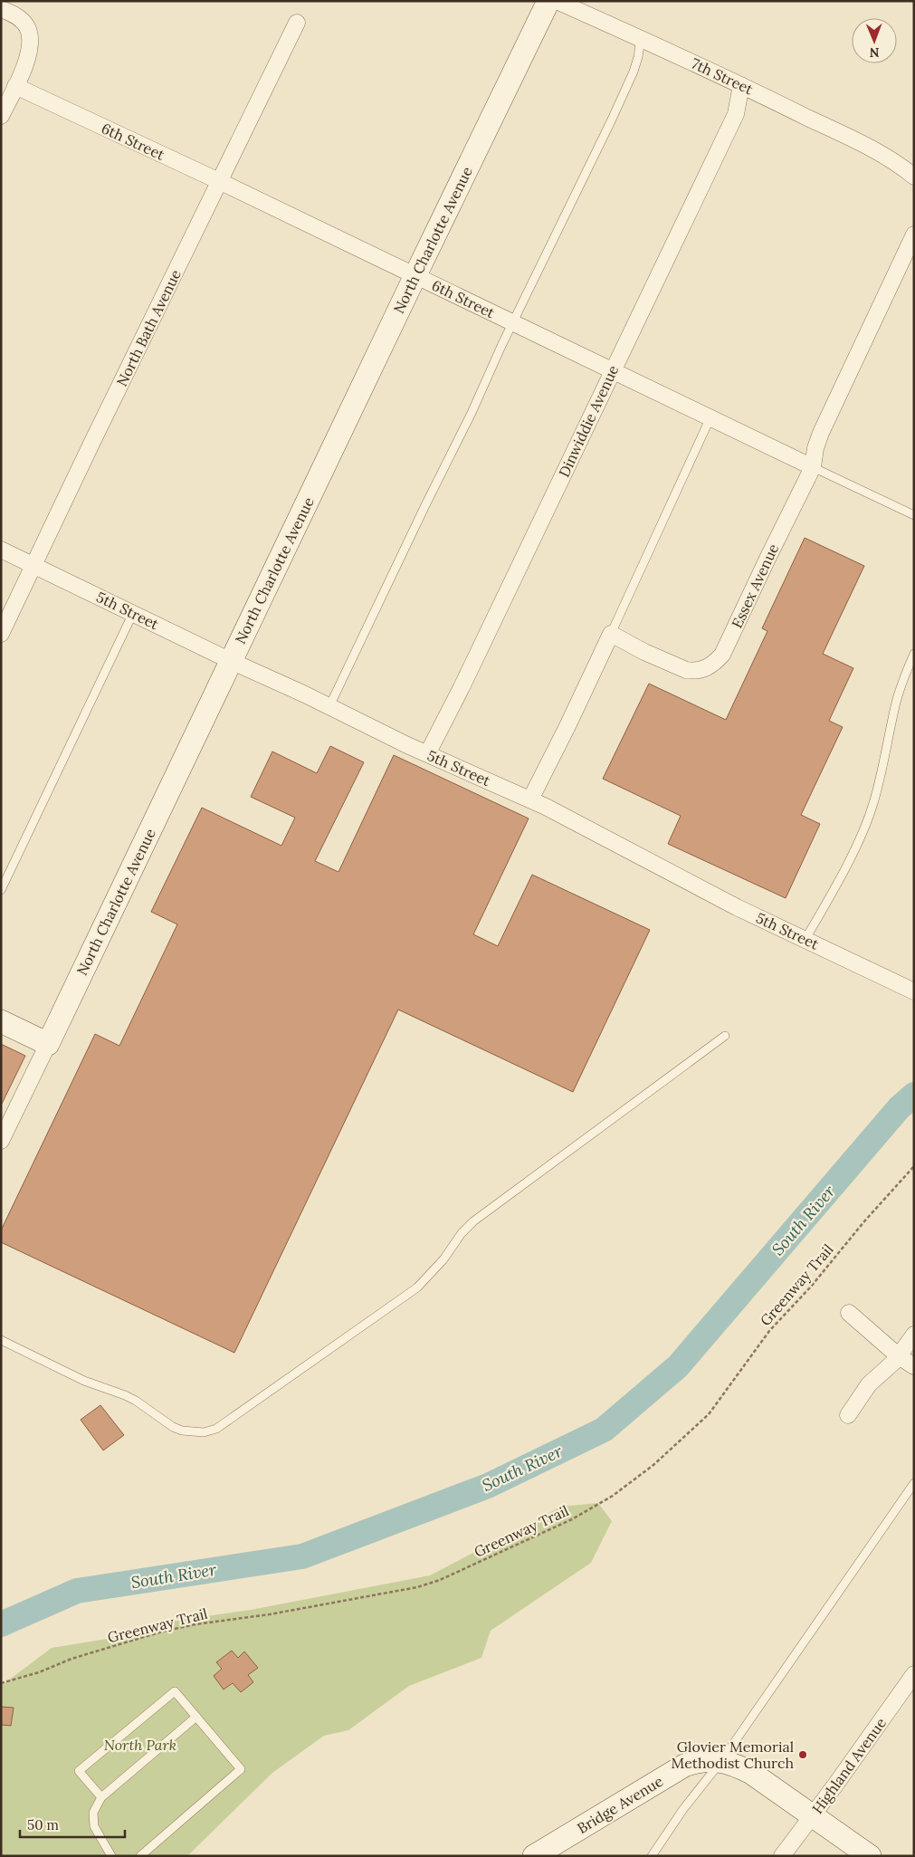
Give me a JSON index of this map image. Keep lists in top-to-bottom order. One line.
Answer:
{"streets":{"street":["7th Street","6th Street","North Charlotte Avenue","North Bath Avenue","Dinwiddie Avenue","Essex Avenue","5th Street","Highland Avenue","Bridge Avenue"],"path":["Greenway Trail"]},"crossings":[["7th Street","Dinwiddie Avenue"],["6th Street","North Charlotte Avenue"],["6th Street","North Bath Avenue"],["6th Street","Dinwiddie Avenue"],["6th Street","Essex Avenue"],["North Charlotte Avenue","5th Street"],["North Bath Avenue","5th Street"],["Dinwiddie Avenue","5th Street"],["Highland Avenue","Bridge Avenue"]],"water":["South River"],"parks":["North Park"],"places":["Glovier Memorial Methodist Church"],"scale_bar":"50 m","north":"bottom"}
